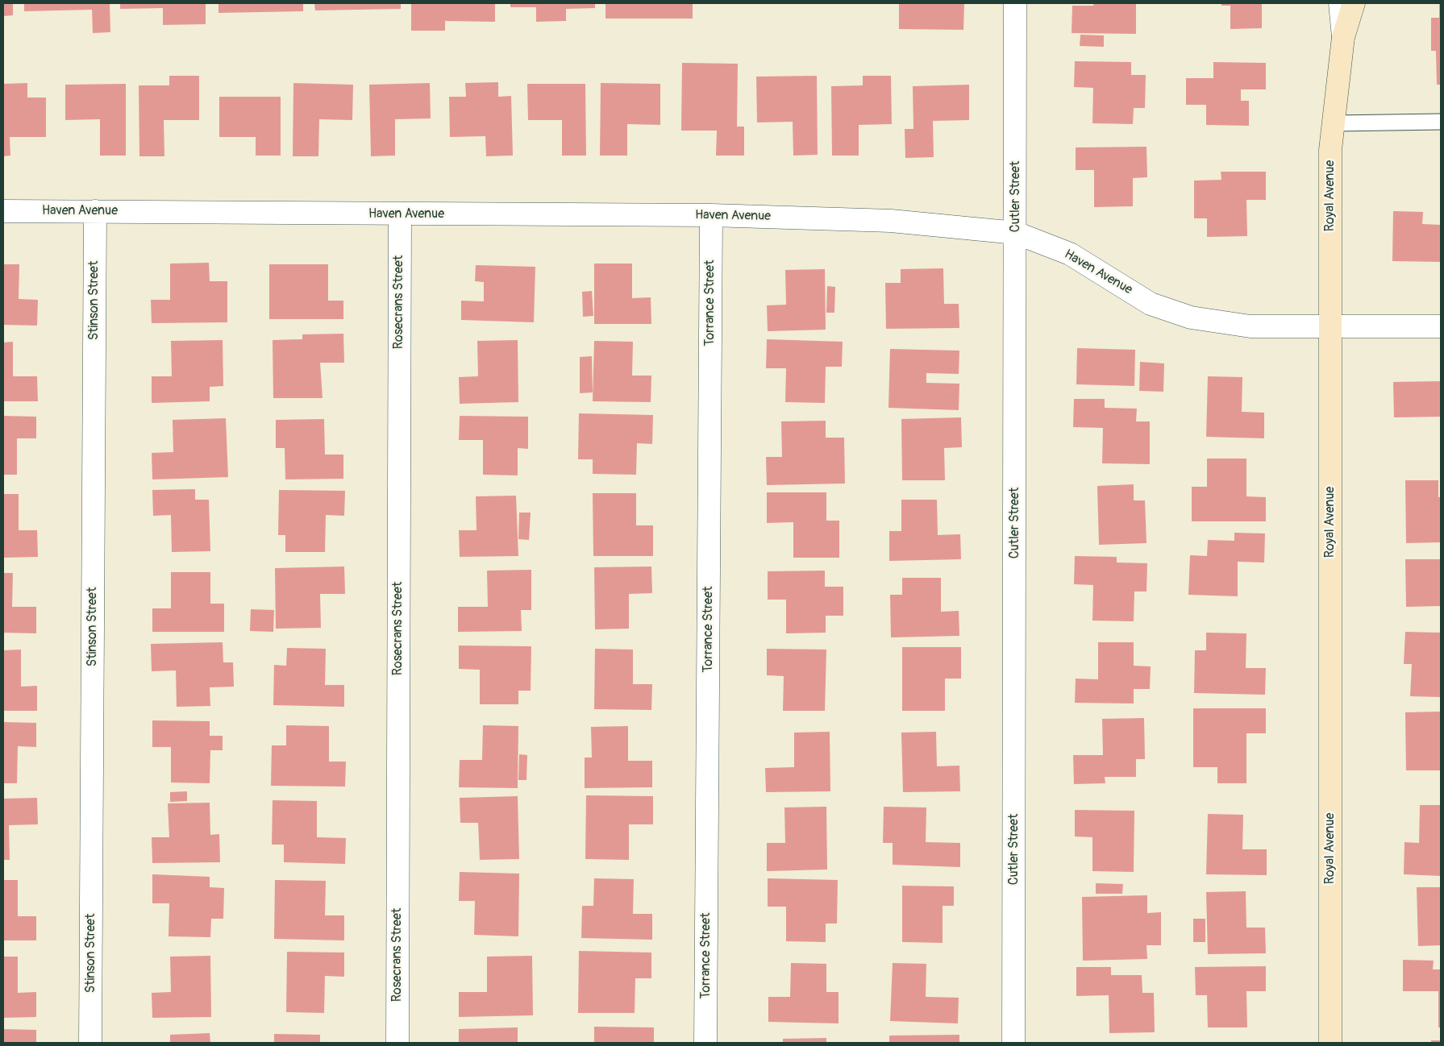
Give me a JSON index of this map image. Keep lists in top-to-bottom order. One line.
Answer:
{"streets":{"main road":["Royal Avenue"],"street":["Cutler Street","Haven Avenue","Stinson Street","Rosecrans Street","Torrance Street"]},"crossings":[["Royal Avenue","Haven Avenue"],["Cutler Street","Haven Avenue"],["Haven Avenue","Stinson Street"],["Haven Avenue","Rosecrans Street"],["Haven Avenue","Torrance Street"]]}
